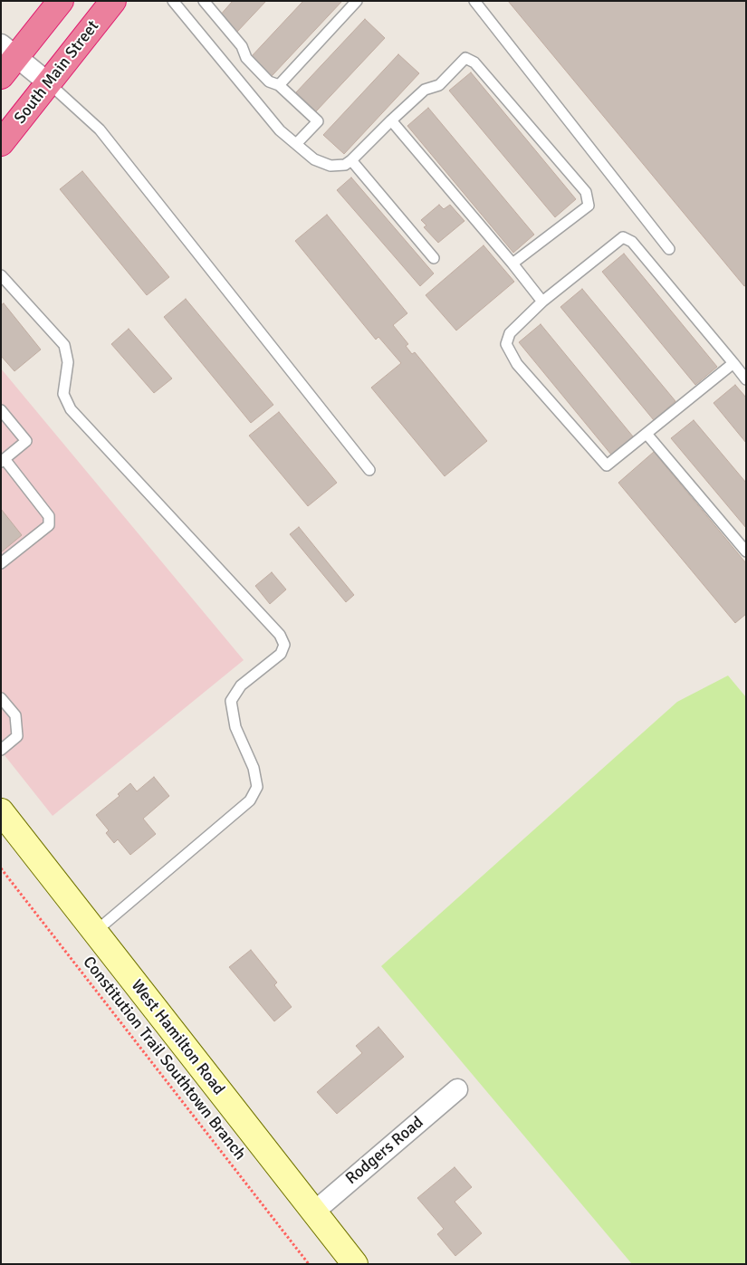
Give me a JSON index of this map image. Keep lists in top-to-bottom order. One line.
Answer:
{"streets":{"highway":["South Main Street"],"main road":["West Hamilton Road"],"street":["Rodgers Road"],"path":["Constitution Trail Southtown Branch"]},"crossings":[["West Hamilton Road","Rodgers Road"]]}
